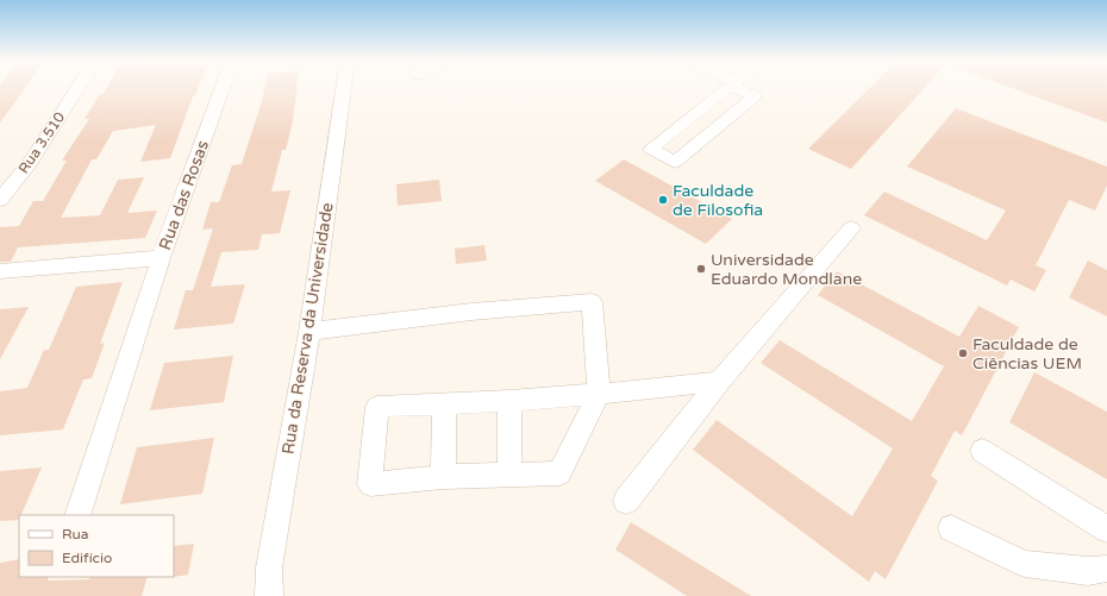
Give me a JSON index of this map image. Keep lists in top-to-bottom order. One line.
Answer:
{"streets":{"street":["Rua 3.510","Rua das Rosas","Rua da Reserva da Universidade"]},"places":["Faculdade de Filosofia","Universidade Eduardo Mondlane","Faculdade de Ciências UEM"],"legend":["Rua","Edifício"]}
